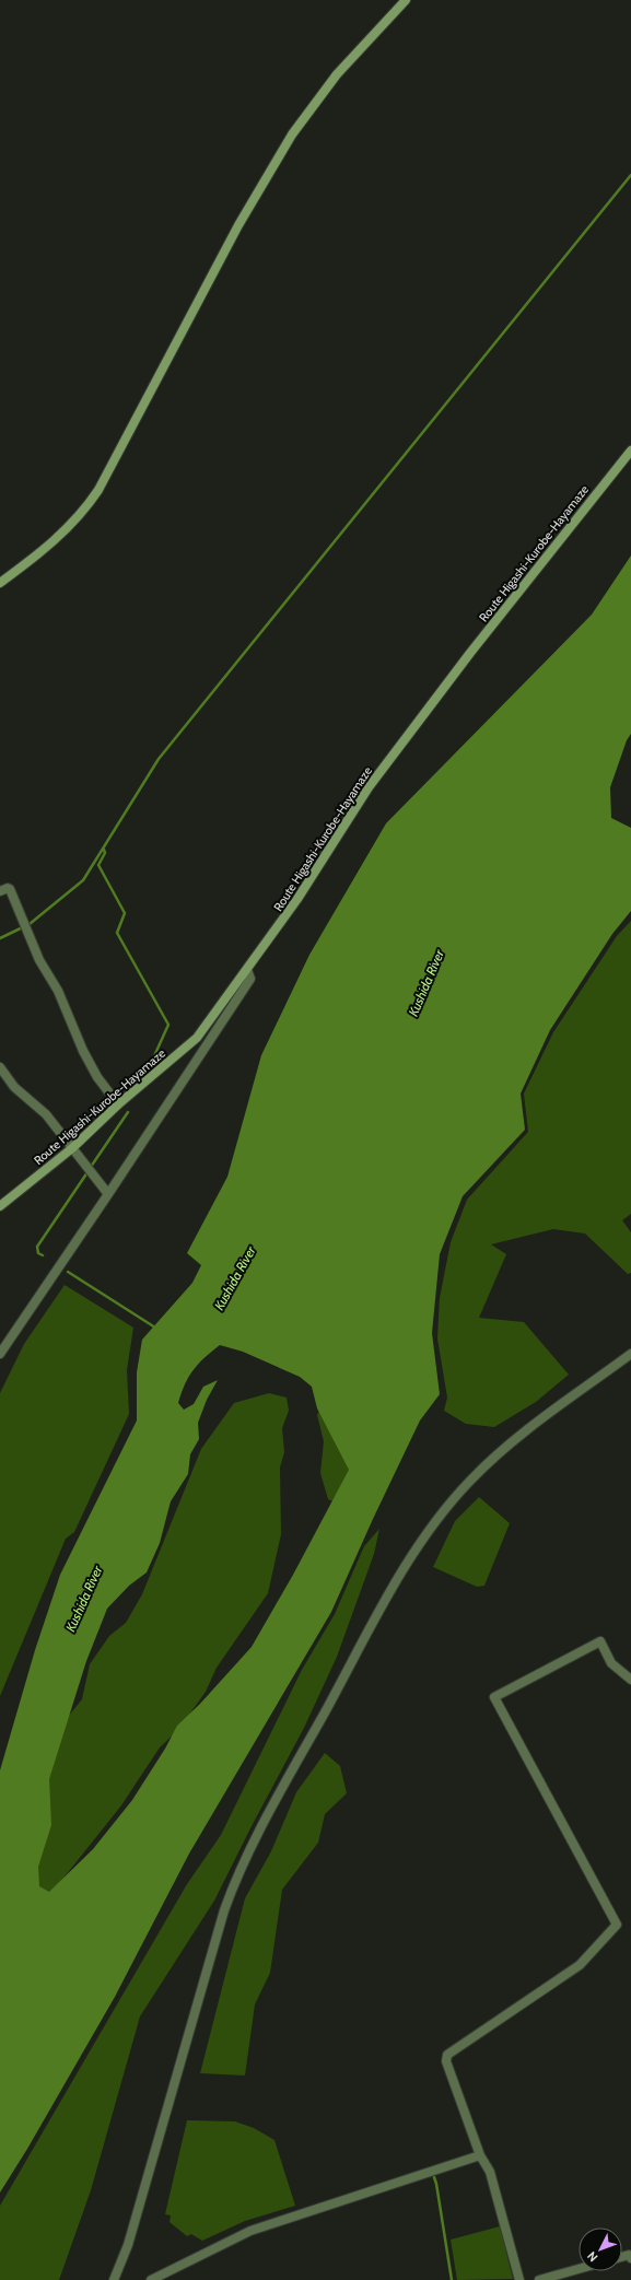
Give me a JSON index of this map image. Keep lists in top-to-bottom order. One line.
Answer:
{"streets":{"main road":["Route Higashi-Kurobe-Hayamaze"]},"water":["Kushida River"],"north":"bottom left"}
